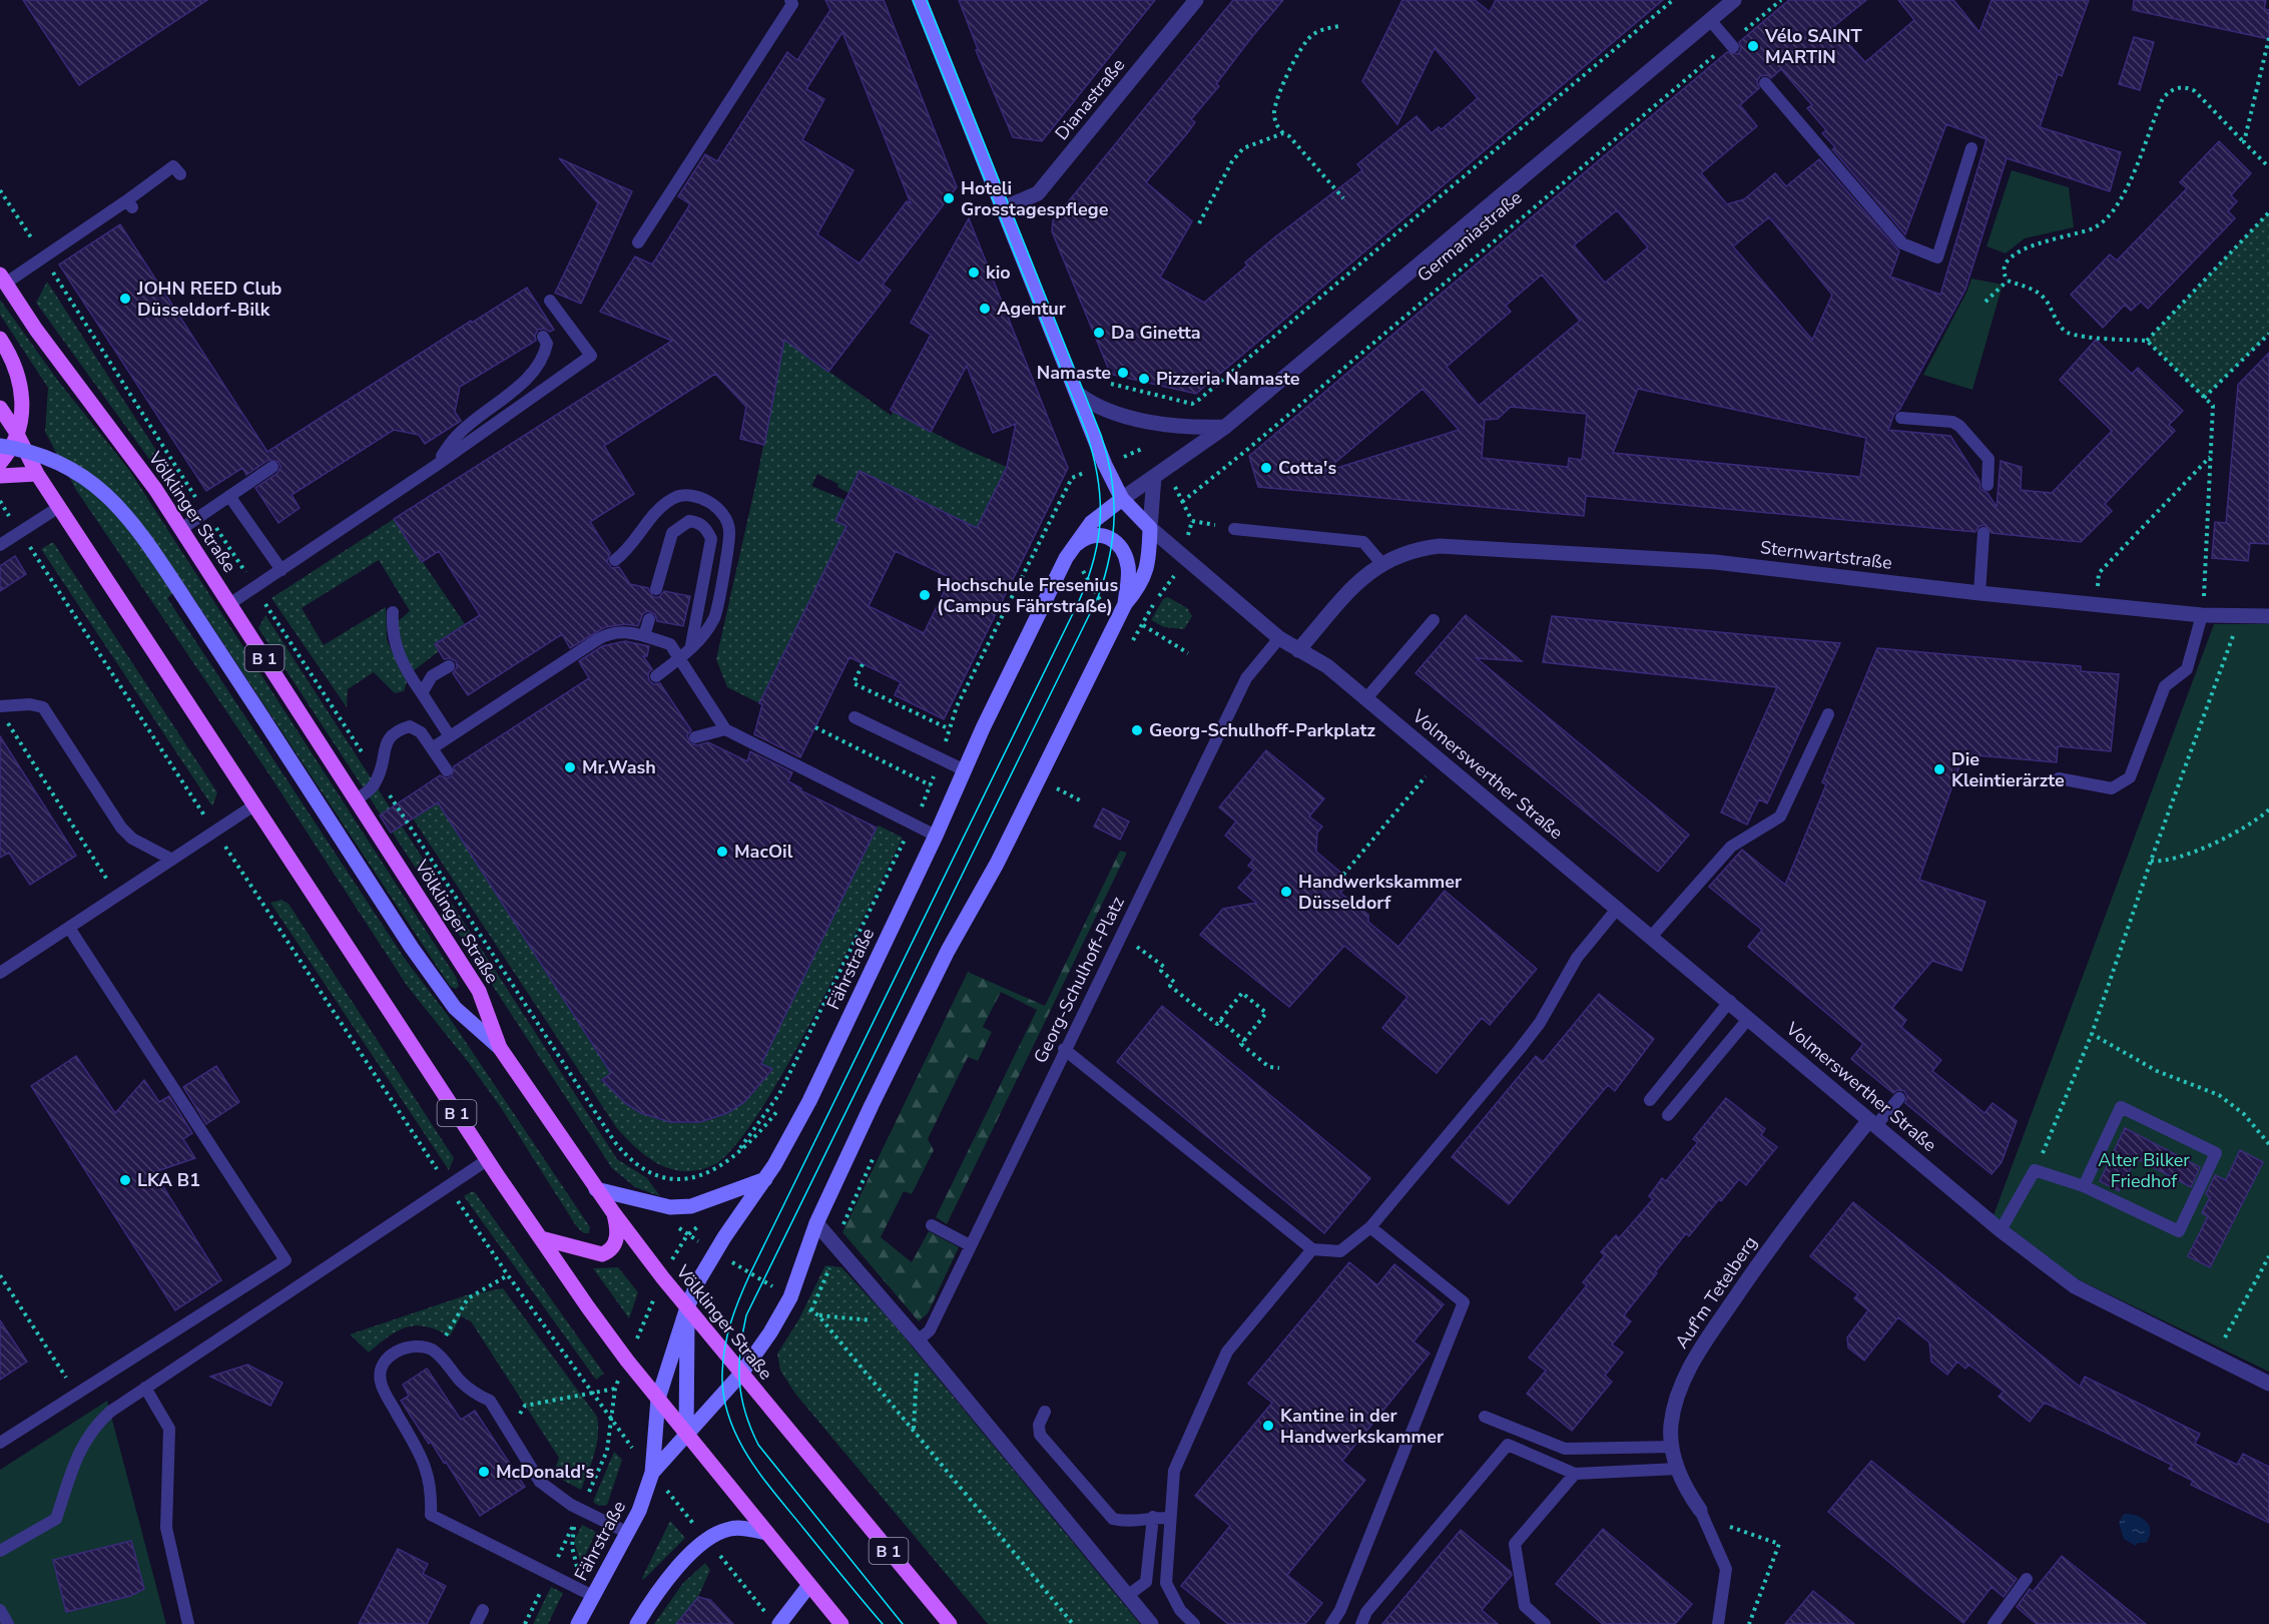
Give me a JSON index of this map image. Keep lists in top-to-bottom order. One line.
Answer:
{"streets":{"main road":["Völklinger Straße","B 1"],"street":["Dianastraße","Germaniastraße","Sternwartstraße","Volmerswerther Straße","Fährstraße","Auf'm Tetelberg"],"lane":["Georg-Schulhoff-Platz"]},"crossings":[["Dianastraße","Volmerswerther Straße"],["Germaniastraße","Volmerswerther Straße"],["Germaniastraße","Fährstraße"],["Völklinger Straße","Fährstraße"],["Sternwartstraße","Volmerswerther Straße"],["B 1","Fährstraße"],["Volmerswerther Straße","Fährstraße"],["Volmerswerther Straße","Georg-Schulhoff-Platz"],["Volmerswerther Straße","Auf'm Tetelberg"]],"parks":["Alter Bilker Friedhof"],"places":["Vélo SAINT MARTIN","Hoteli Grosstagespflege","kio","JOHN REED Club Düsseldorf-Bilk","Agentur","Da Ginetta","Namaste","Pizzeria Namaste","Cotta's","Hochschule Fresenius (Campus Fährstraße)","Georg-Schulhoff-Parkplatz","Mr.Wash","Die Kleintierärzte","MacOil","Handwerkskammer Düsseldorf","LKA B1","Kantine in der Handwerkskammer","McDonald's"]}
